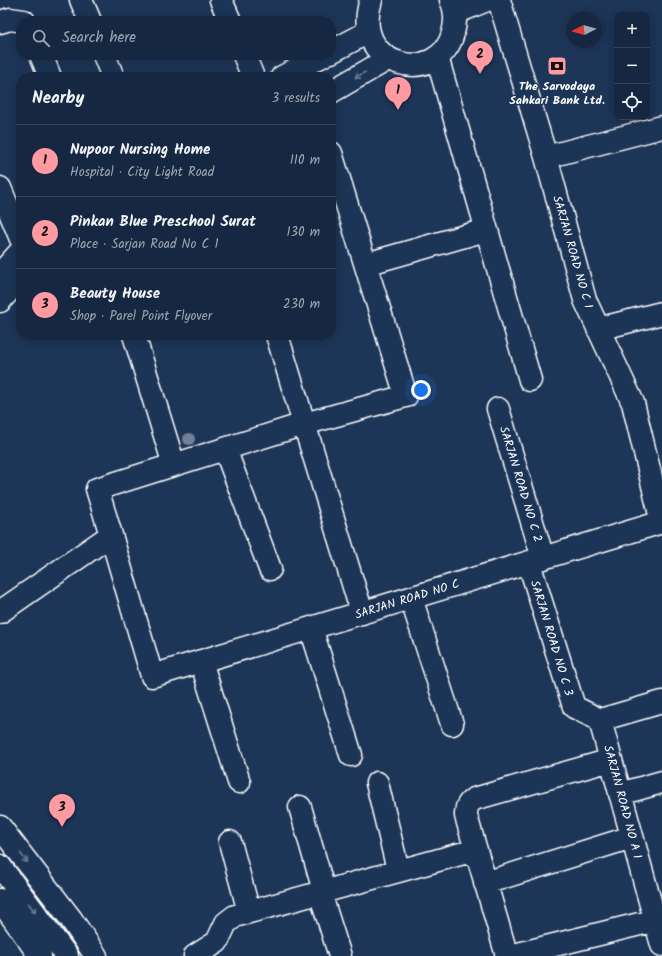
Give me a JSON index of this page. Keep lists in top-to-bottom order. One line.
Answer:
{"streets":{"street":["SARJAN ROAD NO C 1","SARJAN ROAD NO C 2","SARJAN ROAD NO C","SARJAN ROAD NO C 3","SARJAN ROAD NO A 1"]},"crossings":[["SARJAN ROAD NO C 1","SARJAN ROAD NO C"],["SARJAN ROAD NO C 2","SARJAN ROAD NO C"],["SARJAN ROAD NO C 2","SARJAN ROAD NO C 3"],["SARJAN ROAD NO C","SARJAN ROAD NO C 3"],["SARJAN ROAD NO C 3","SARJAN ROAD NO A 1"]],"places":{"bank":["The Sarvodaya Sahkari Bank Ltd."]},"north":"left","page":{"map_buttons":["+","−"],"search":"Search here","pins":["2","1","3"],"heading":["Nearby","3 results"],"list":[{"mark":"1","name":"Nupoor Nursing Home","note":"Hospital · City Light Road","value":"110 m"},{"mark":"2","name":"Pinkan Blue Preschool Surat","note":"Place · Sarjan Road No C 1","value":"130 m"},{"mark":"3","name":"Beauty House","note":"Shop · Parel Point Flyover","value":"230 m"}]}}
